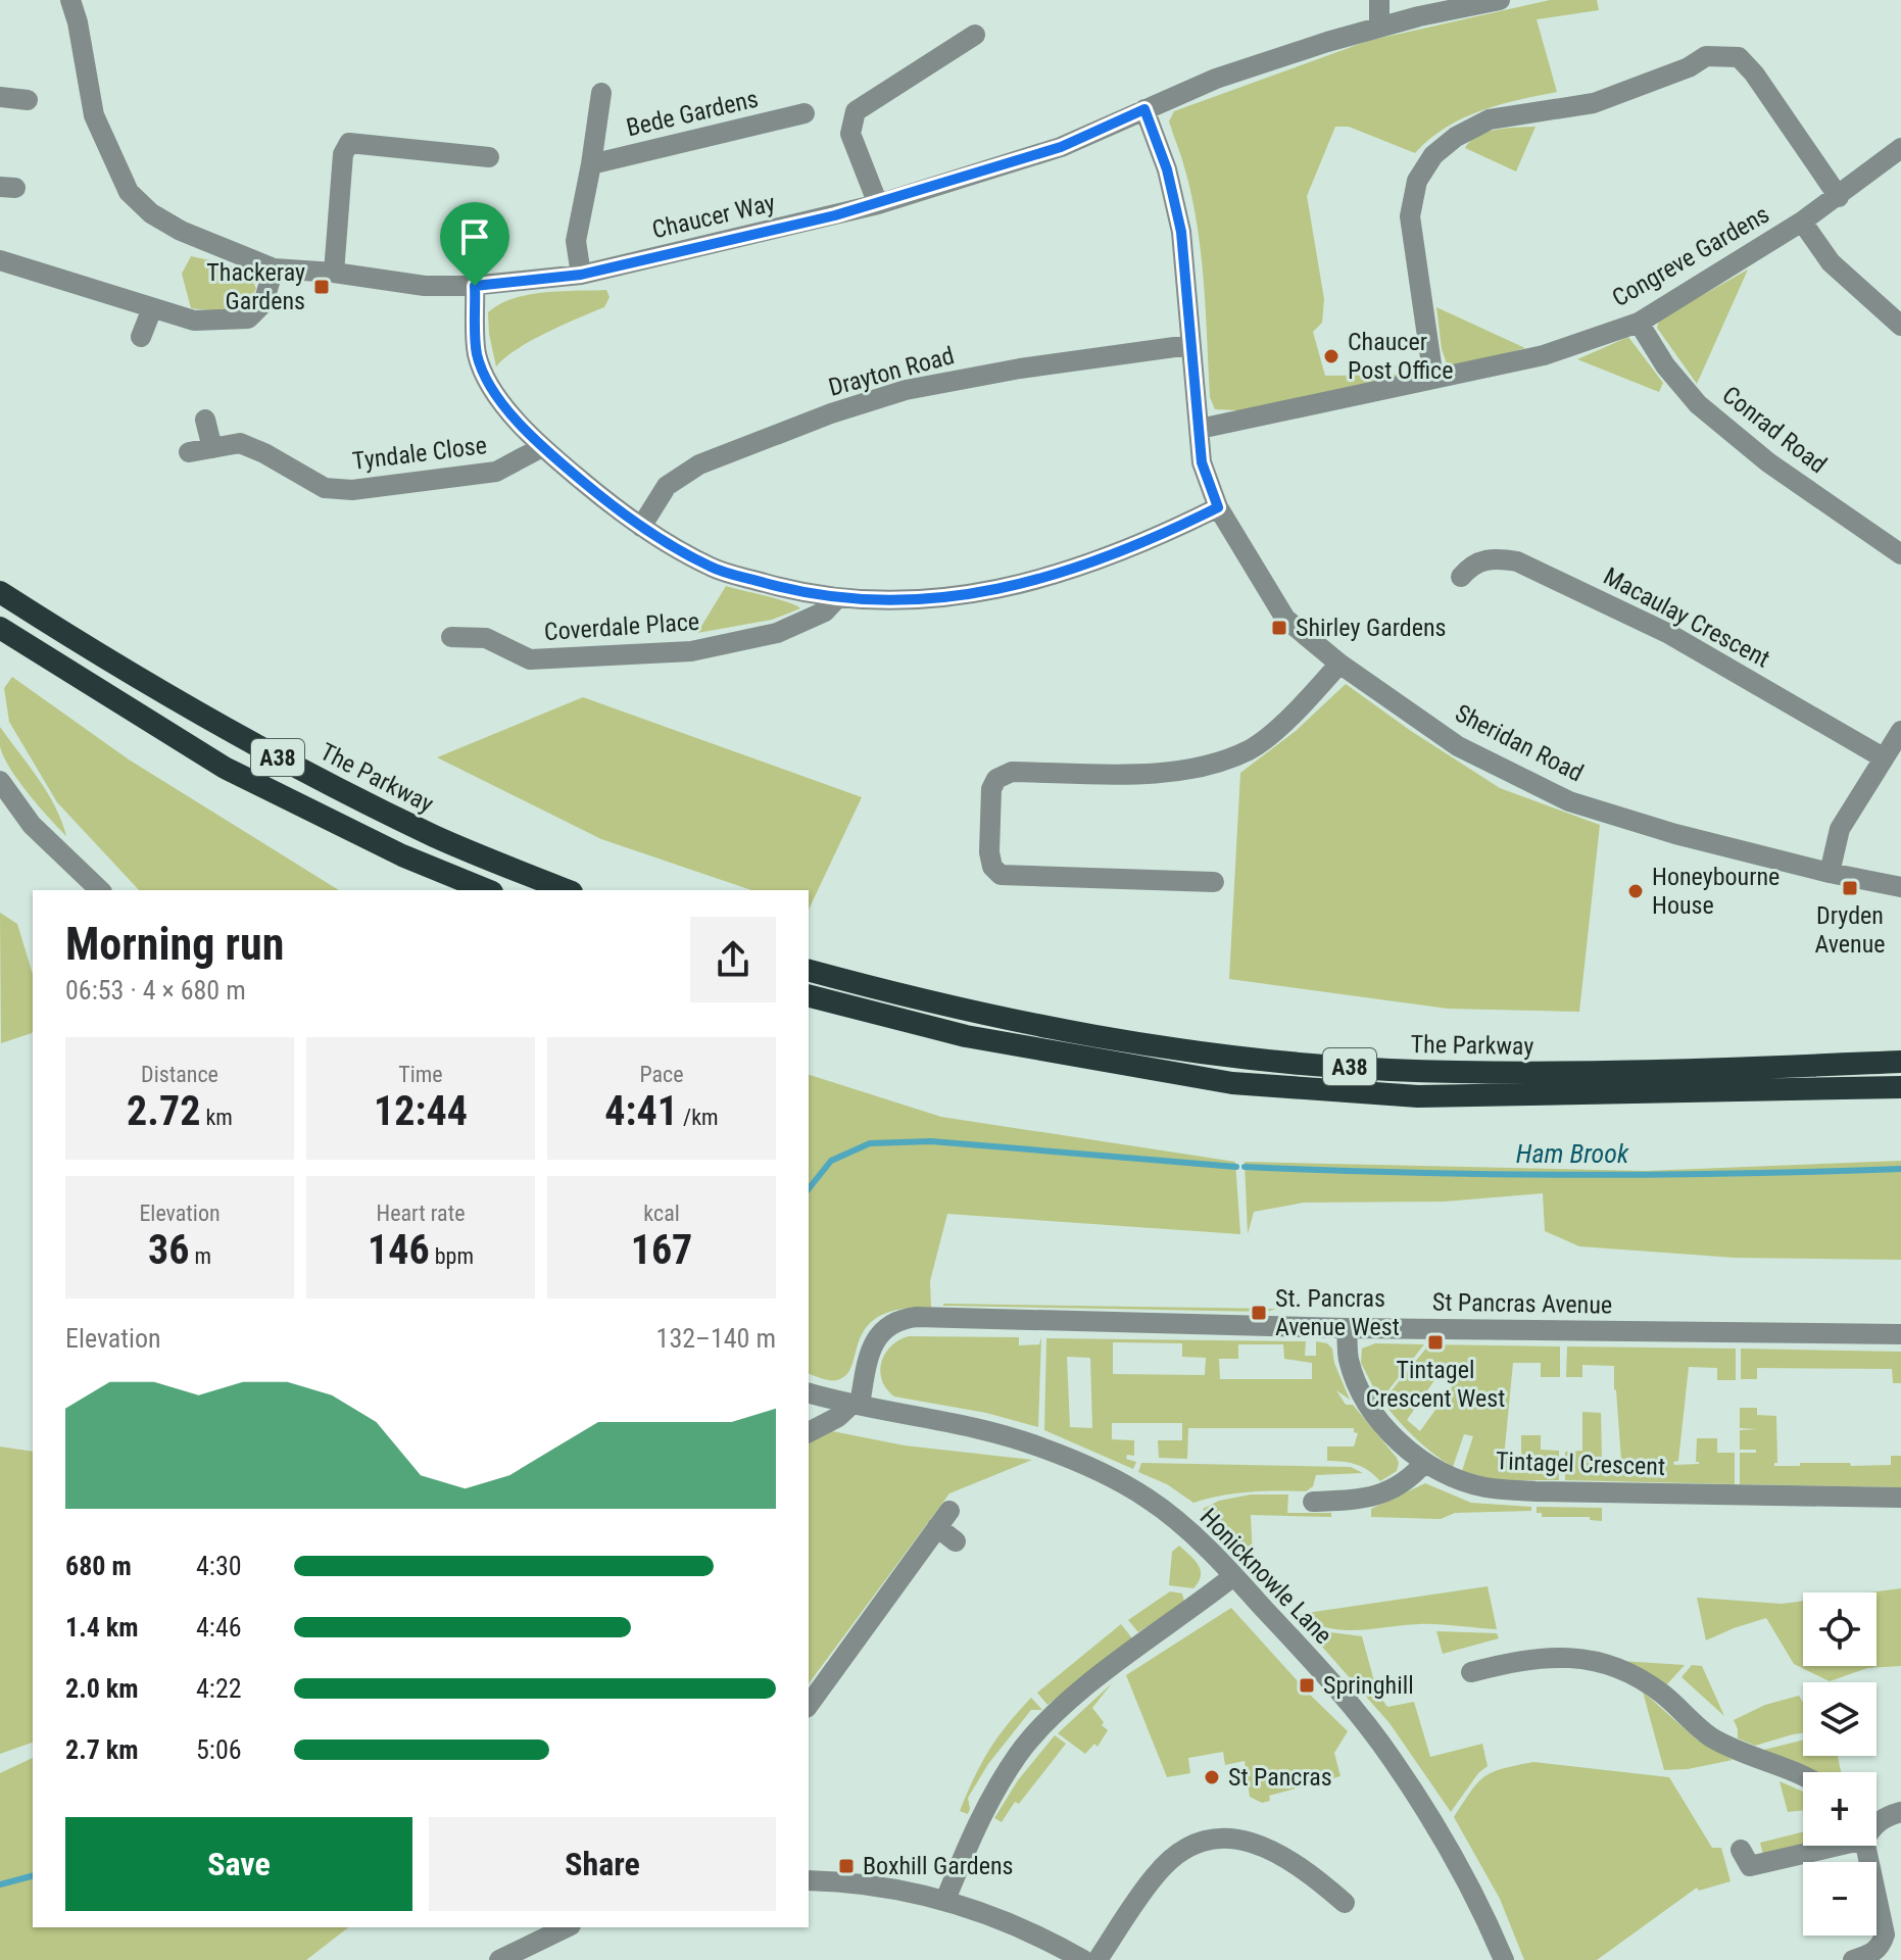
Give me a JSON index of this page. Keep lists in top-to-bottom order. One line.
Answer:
{"streets":{"highway":["A38","The Parkway"],"street":["Bede Gardens","Chaucer Way","Congreve Gardens","Drayton Road","Conrad Road","Tyndale Close","Macaulay Crescent","Coverdale Place","Sheridan Road","St Pancras Avenue","Tintagel Crescent","Honicknowle Lane"]},"crossings":[["Bede Gardens","Chaucer Way"],["Chaucer Way","Sheridan Road"],["Congreve Gardens","Conrad Road"],["Congreve Gardens","Sheridan Road"],["Drayton Road","Sheridan Road"],["St Pancras Avenue","Tintagel Crescent"],["St Pancras Avenue","Honicknowle Lane"]],"water":["Ham Brook"],"places":{"transit":["Thackeray Gardens","Shirley Gardens","Dryden Avenue","St. Pancras Avenue West","Tintagel Crescent West","Springhill","Boxhill Gardens"],"other":["Chaucer Post Office","Honeybourne House","St Pancras"]},"page":{"heading":["Morning run","06:53 · 4 × 680 m"],"stats":[["Distance","2.72 km"],["Time","12:44"],["Pace","4:41 /km"],["Elevation","36 m"],["Heart rate","146 bpm"],["kcal","167"]],"chart":["Elevation","132–140 m"],"list":[{"name":"680 m","note":"4:30"},{"name":"1.4 km","note":"4:46"},{"name":"2.0 km","note":"4:22"},{"name":"2.7 km","note":"5:06"}],"map_buttons":["+","−"],"buttons":["Save","Share"]}}
